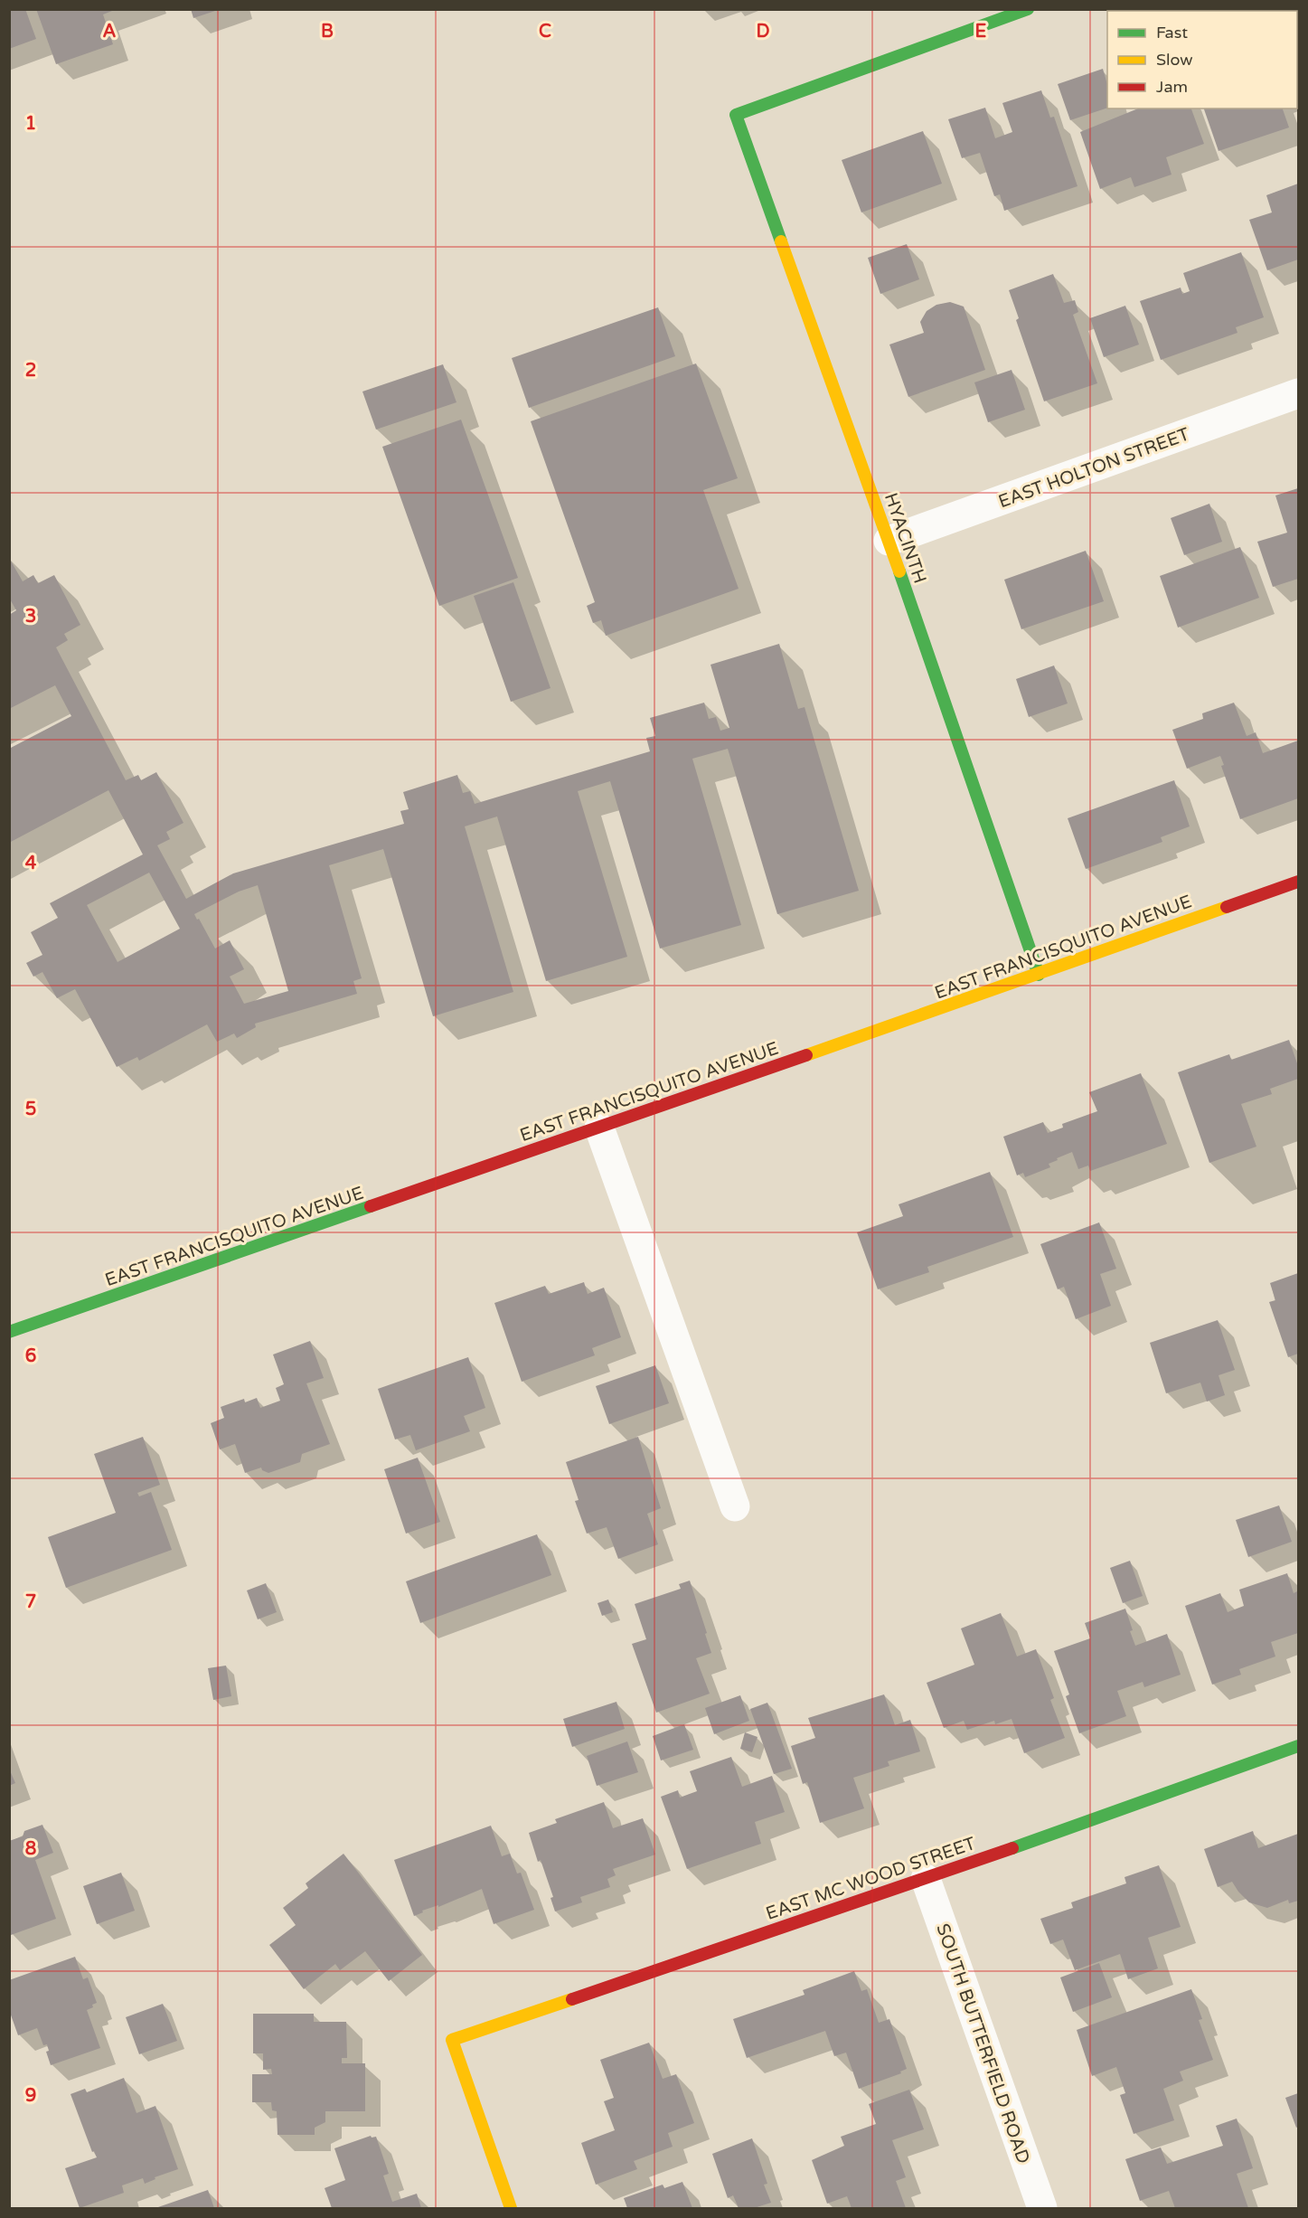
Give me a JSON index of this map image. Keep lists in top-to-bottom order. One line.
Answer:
{"streets":{"street":["EAST HOLTON STREET","HYACINTH","EAST FRANCISQUITO AVENUE","EAST MC WOOD STREET","SOUTH BUTTERFIELD ROAD"]},"crossings":[["EAST HOLTON STREET","HYACINTH"],["HYACINTH","EAST FRANCISQUITO AVENUE"],["EAST MC WOOD STREET","SOUTH BUTTERFIELD ROAD"]],"legend":["Fast","Slow","Jam"],"grid":{"columns":["A","B","C","D","E"],"rows":["1","2","3","4","5","6","7","8","9"]}}
